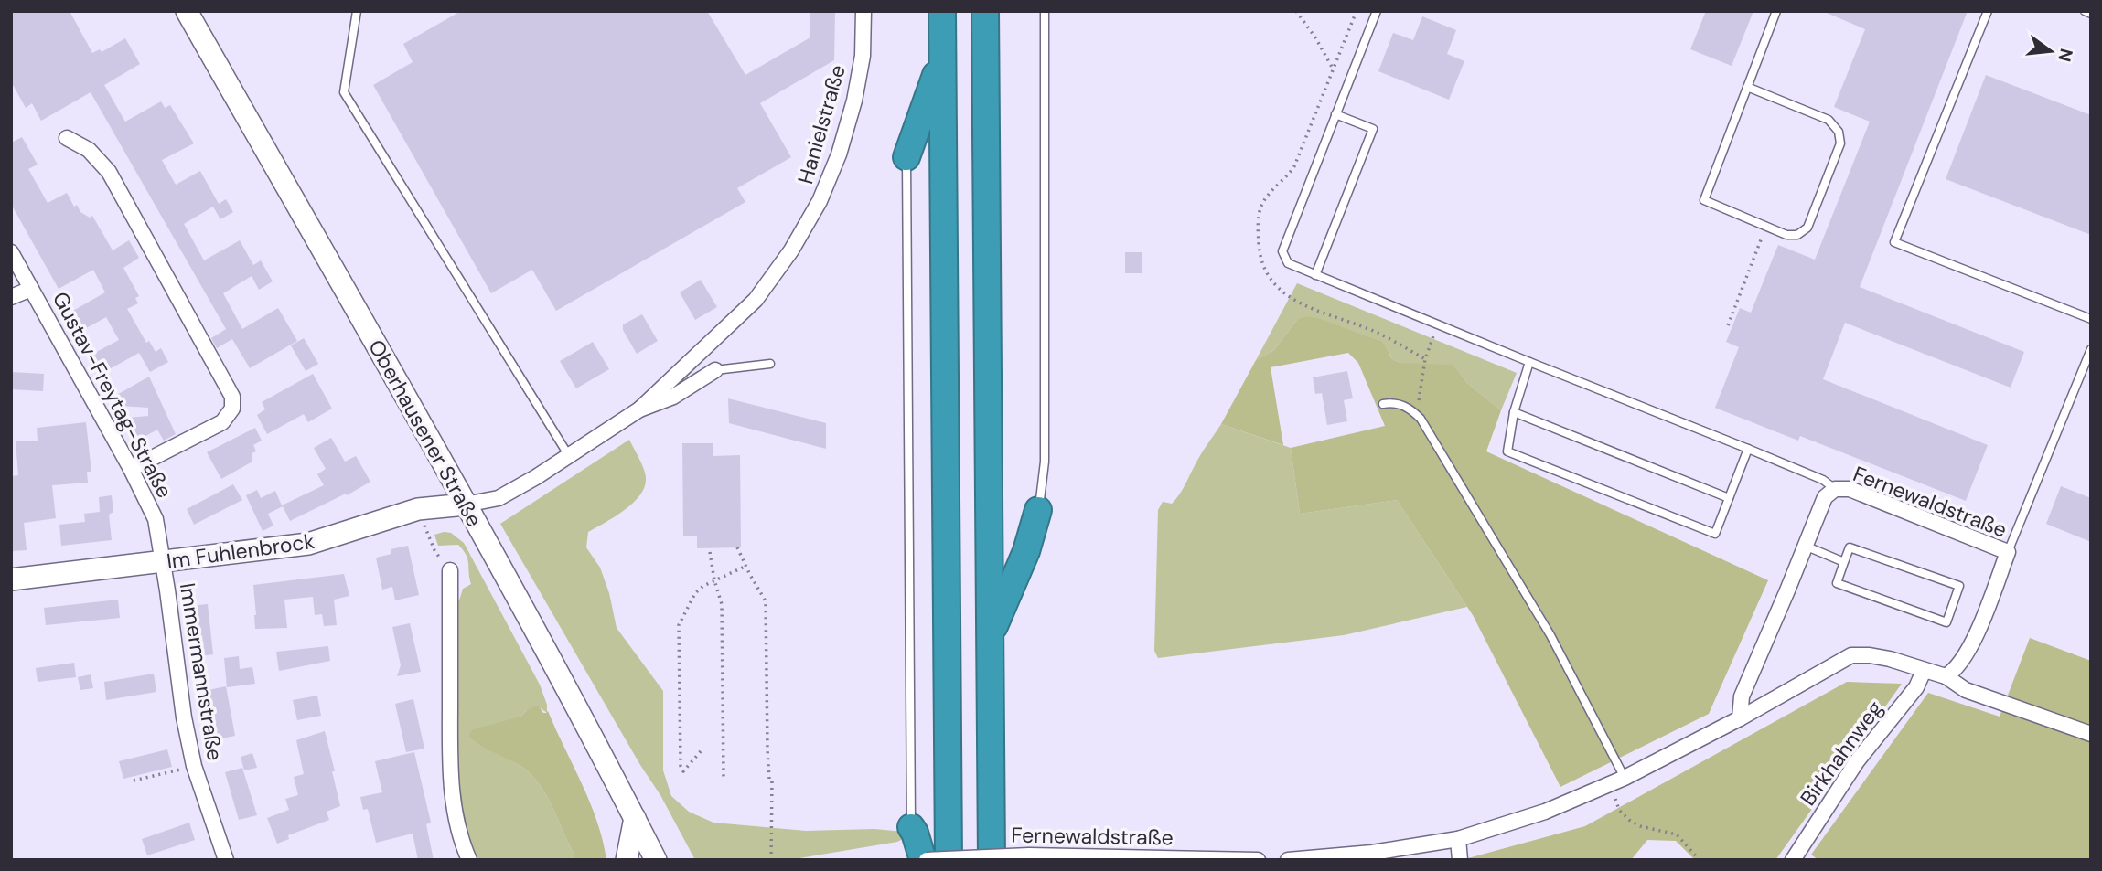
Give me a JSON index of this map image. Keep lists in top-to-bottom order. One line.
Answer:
{"streets":{"main road":["Oberhausener Straße","Im Fuhlenbrock"],"street":["Hanielstraße","Gustav-Freytag-Straße","Fernewaldstraße","Immermannstraße","Birkhahnweg"]},"crossings":[["Hanielstraße","Oberhausener Straße"],["Hanielstraße","Im Fuhlenbrock"],["Gustav-Freytag-Straße","Im Fuhlenbrock"],["Gustav-Freytag-Straße","Immermannstraße"],["Oberhausener Straße","Im Fuhlenbrock"],["Im Fuhlenbrock","Immermannstraße"]],"north":"right"}
